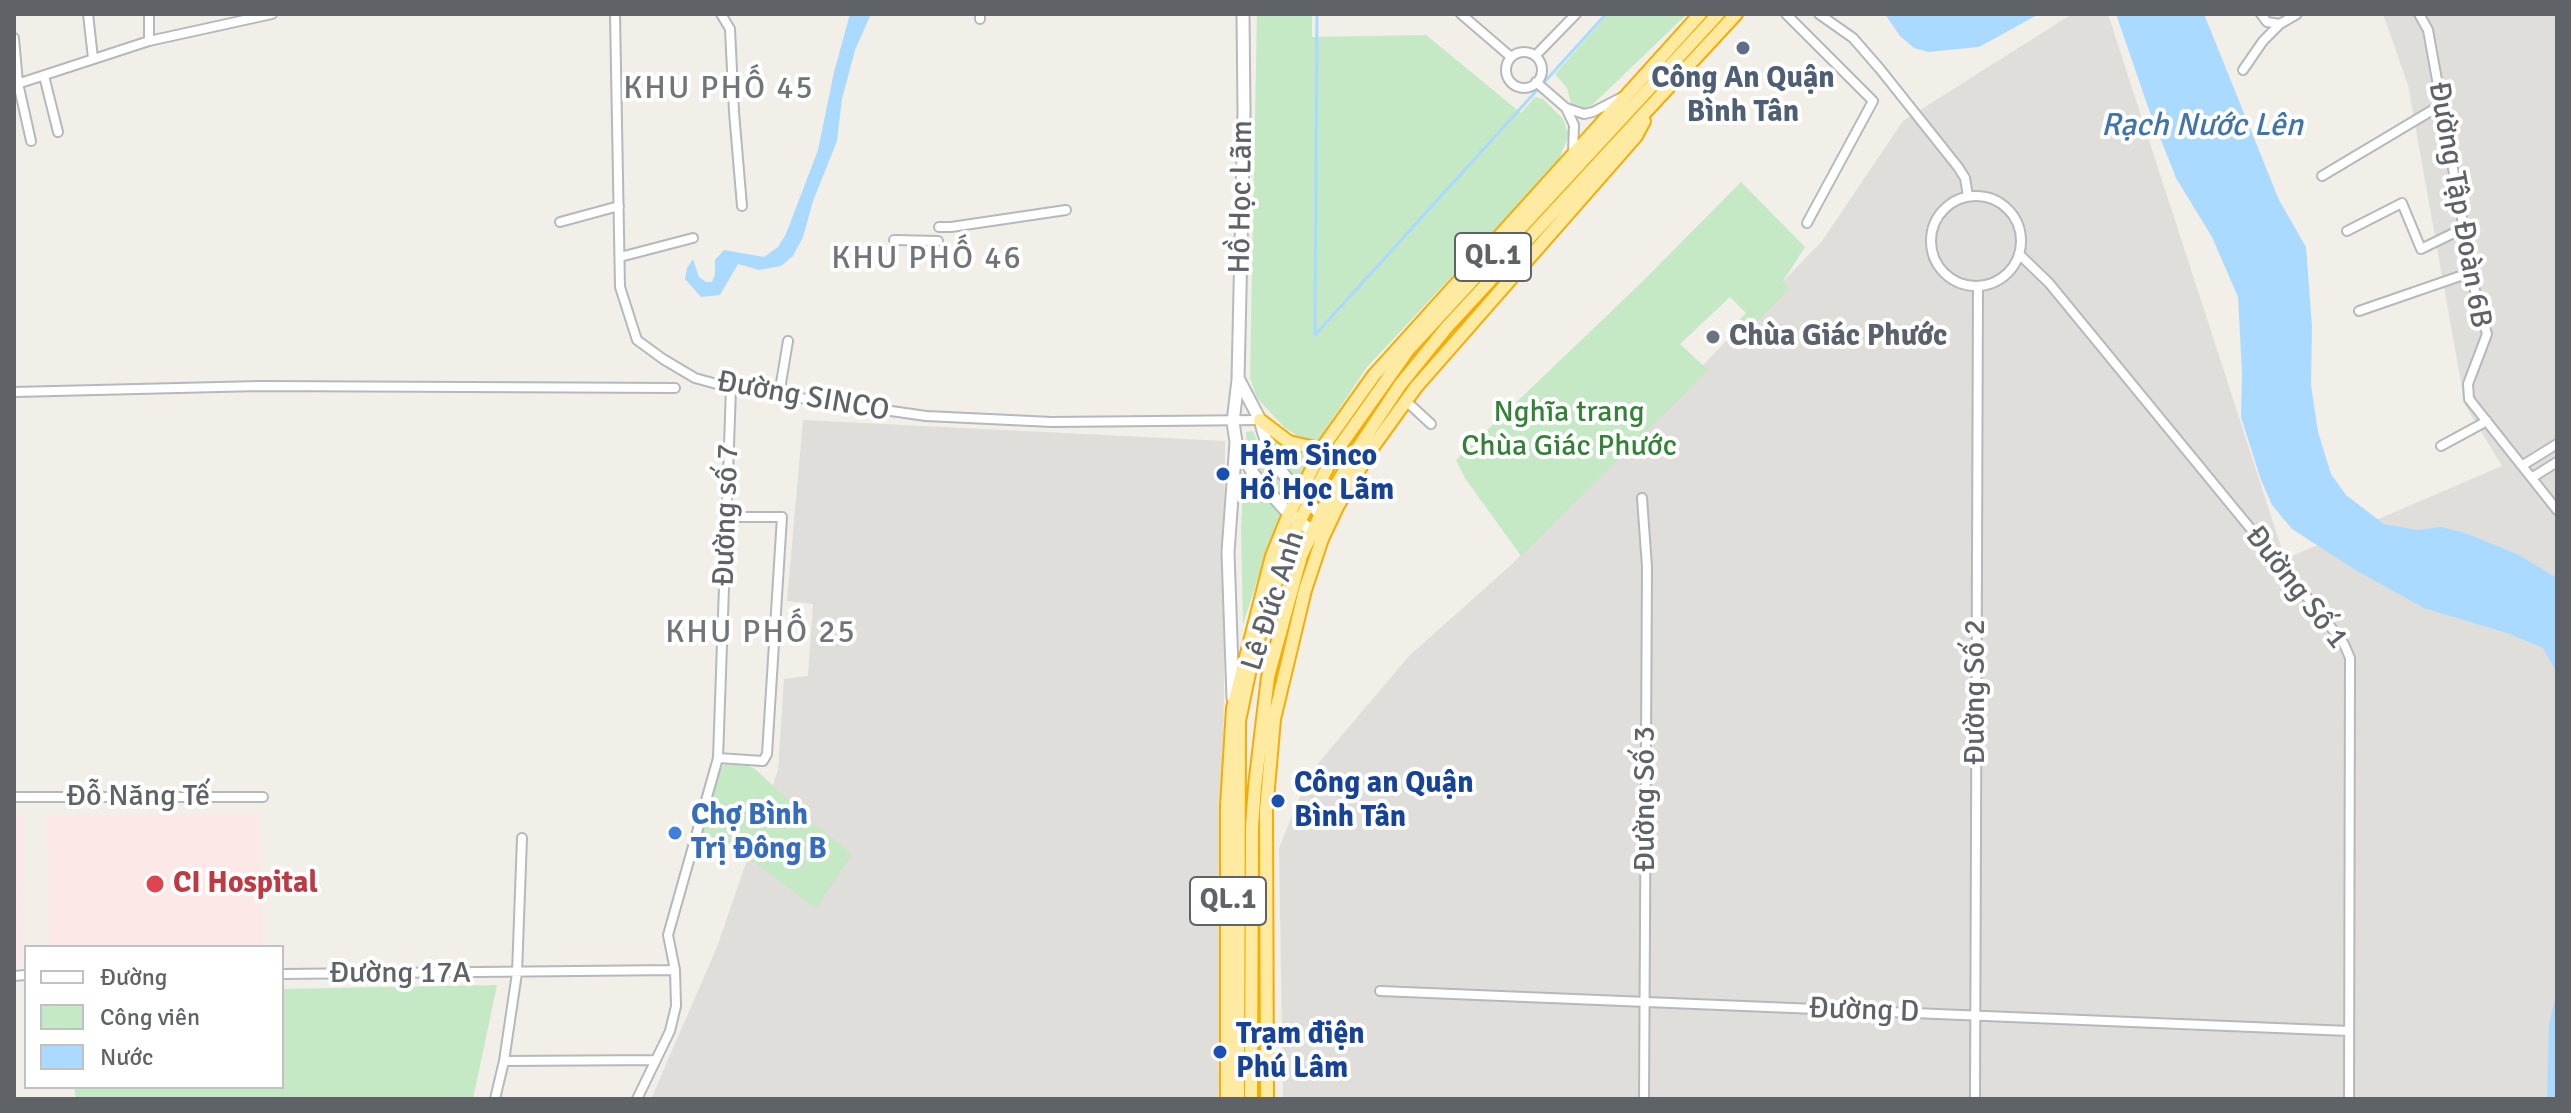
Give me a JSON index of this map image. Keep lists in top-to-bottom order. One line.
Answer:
{"streets":{"highway":["QL.1","Lê Đức Anh"],"main road":["Hồ Học Lãm"],"street":["Đường Tập Đoàn 6B","Đường SINCO","Đường số 7","Đường Số 1","Đường Số 2","Đỗ Năng Tế","Đường Số 3","Đường 17A","Đường D"]},"crossings":[["Hồ Học Lãm","Đường SINCO"],["Hồ Học Lãm","Lê Đức Anh"],["Đường SINCO","Đường số 7"],["Đường số 7","Đường 17A"],["Đường Số 1","Đường Số 2"],["Đường Số 1","Đường D"],["Đường Số 2","Đường D"],["Đường Số 3","Đường D"]],"districts":["KHU PHỐ 45","KHU PHỐ 46","KHU PHỐ 25"],"water":["Rạch Nước Lên"],"parks":["Nghĩa trang Chùa Giác Phước"],"places":["Công An Quận Bình Tân","Chùa Giác Phước","Hẻm Sinco Hồ Học Lãm","Công an Quận Bình Tân","Chợ Bình Trị Đông B","CI Hospital","Trạm điện Phú Lâm"],"legend":["Đường","Công viên","Nước"]}
